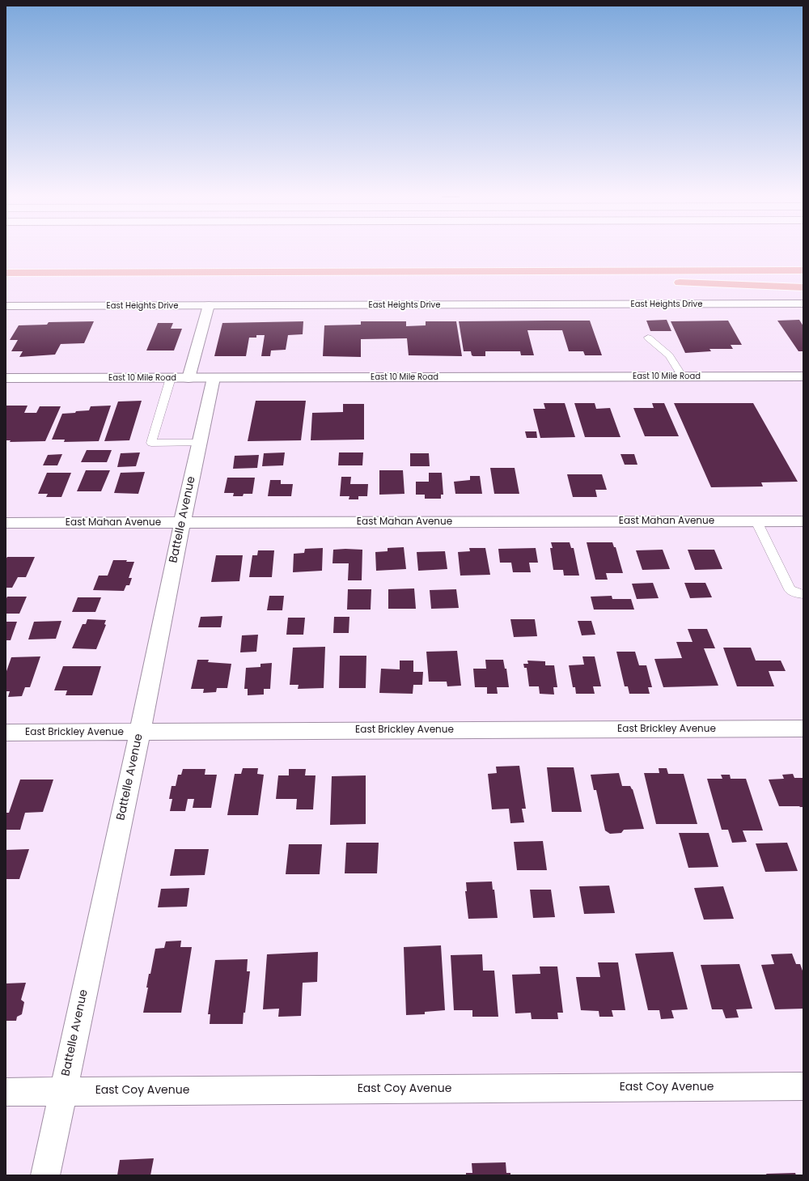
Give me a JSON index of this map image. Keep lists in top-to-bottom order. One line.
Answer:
{"streets":{"street":["East Heights Drive","East 10 Mile Road","Battelle Avenue","East Mahan Avenue","East Brickley Avenue","East Coy Avenue"]},"crossings":[["East 10 Mile Road","Battelle Avenue"],["Battelle Avenue","East Mahan Avenue"],["Battelle Avenue","East Brickley Avenue"],["Battelle Avenue","East Coy Avenue"]]}
